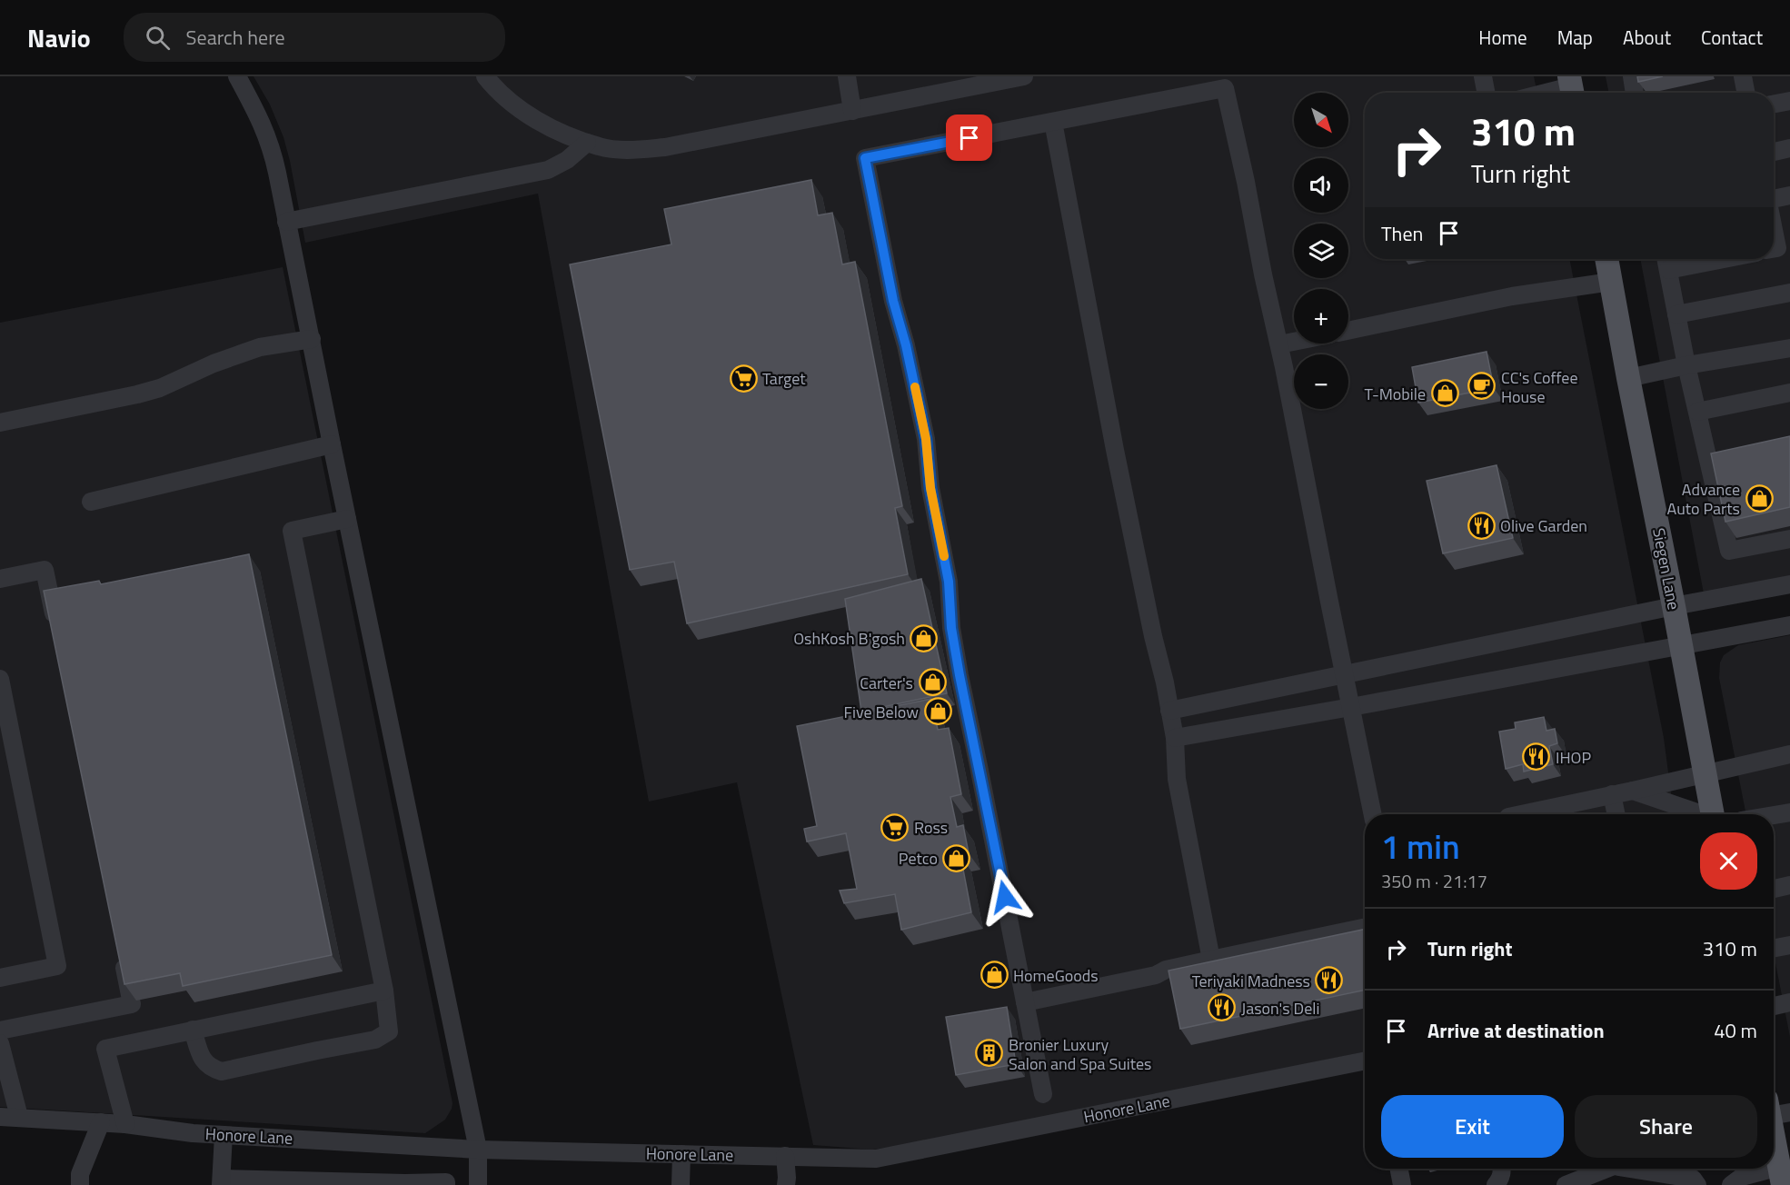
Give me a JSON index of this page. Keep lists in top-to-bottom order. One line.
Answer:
{"streets":{"main road":["Siegen Lane"],"street":["Honore Lane"]},"places":{"supermarket":["Target","Ross"],"cafe":["CC's Coffee House"],"shop":["T-Mobile","Advance Auto Parts","OshKosh B'gosh","Carter's","Five Below","Petco","HomeGoods"],"restaurant":["Olive Garden","IHOP","Teriyaki Madness","Jason's Deli"],"building":["Bronier Luxury Salon and Spa Suites"]},"north":"bottom right","page":{"header":"Navio","search":"Search here","nav":["Home","Map","About","Contact"],"map_buttons":["+","−"],"turn":["310 m","Turn right"],"then":"Then","heading":["1 min","350 m · 21:17"],"list":[{"name":"Turn right","value":"310 m"},{"name":"Arrive at destination","value":"40 m"}],"buttons":["Exit","Share"]}}
